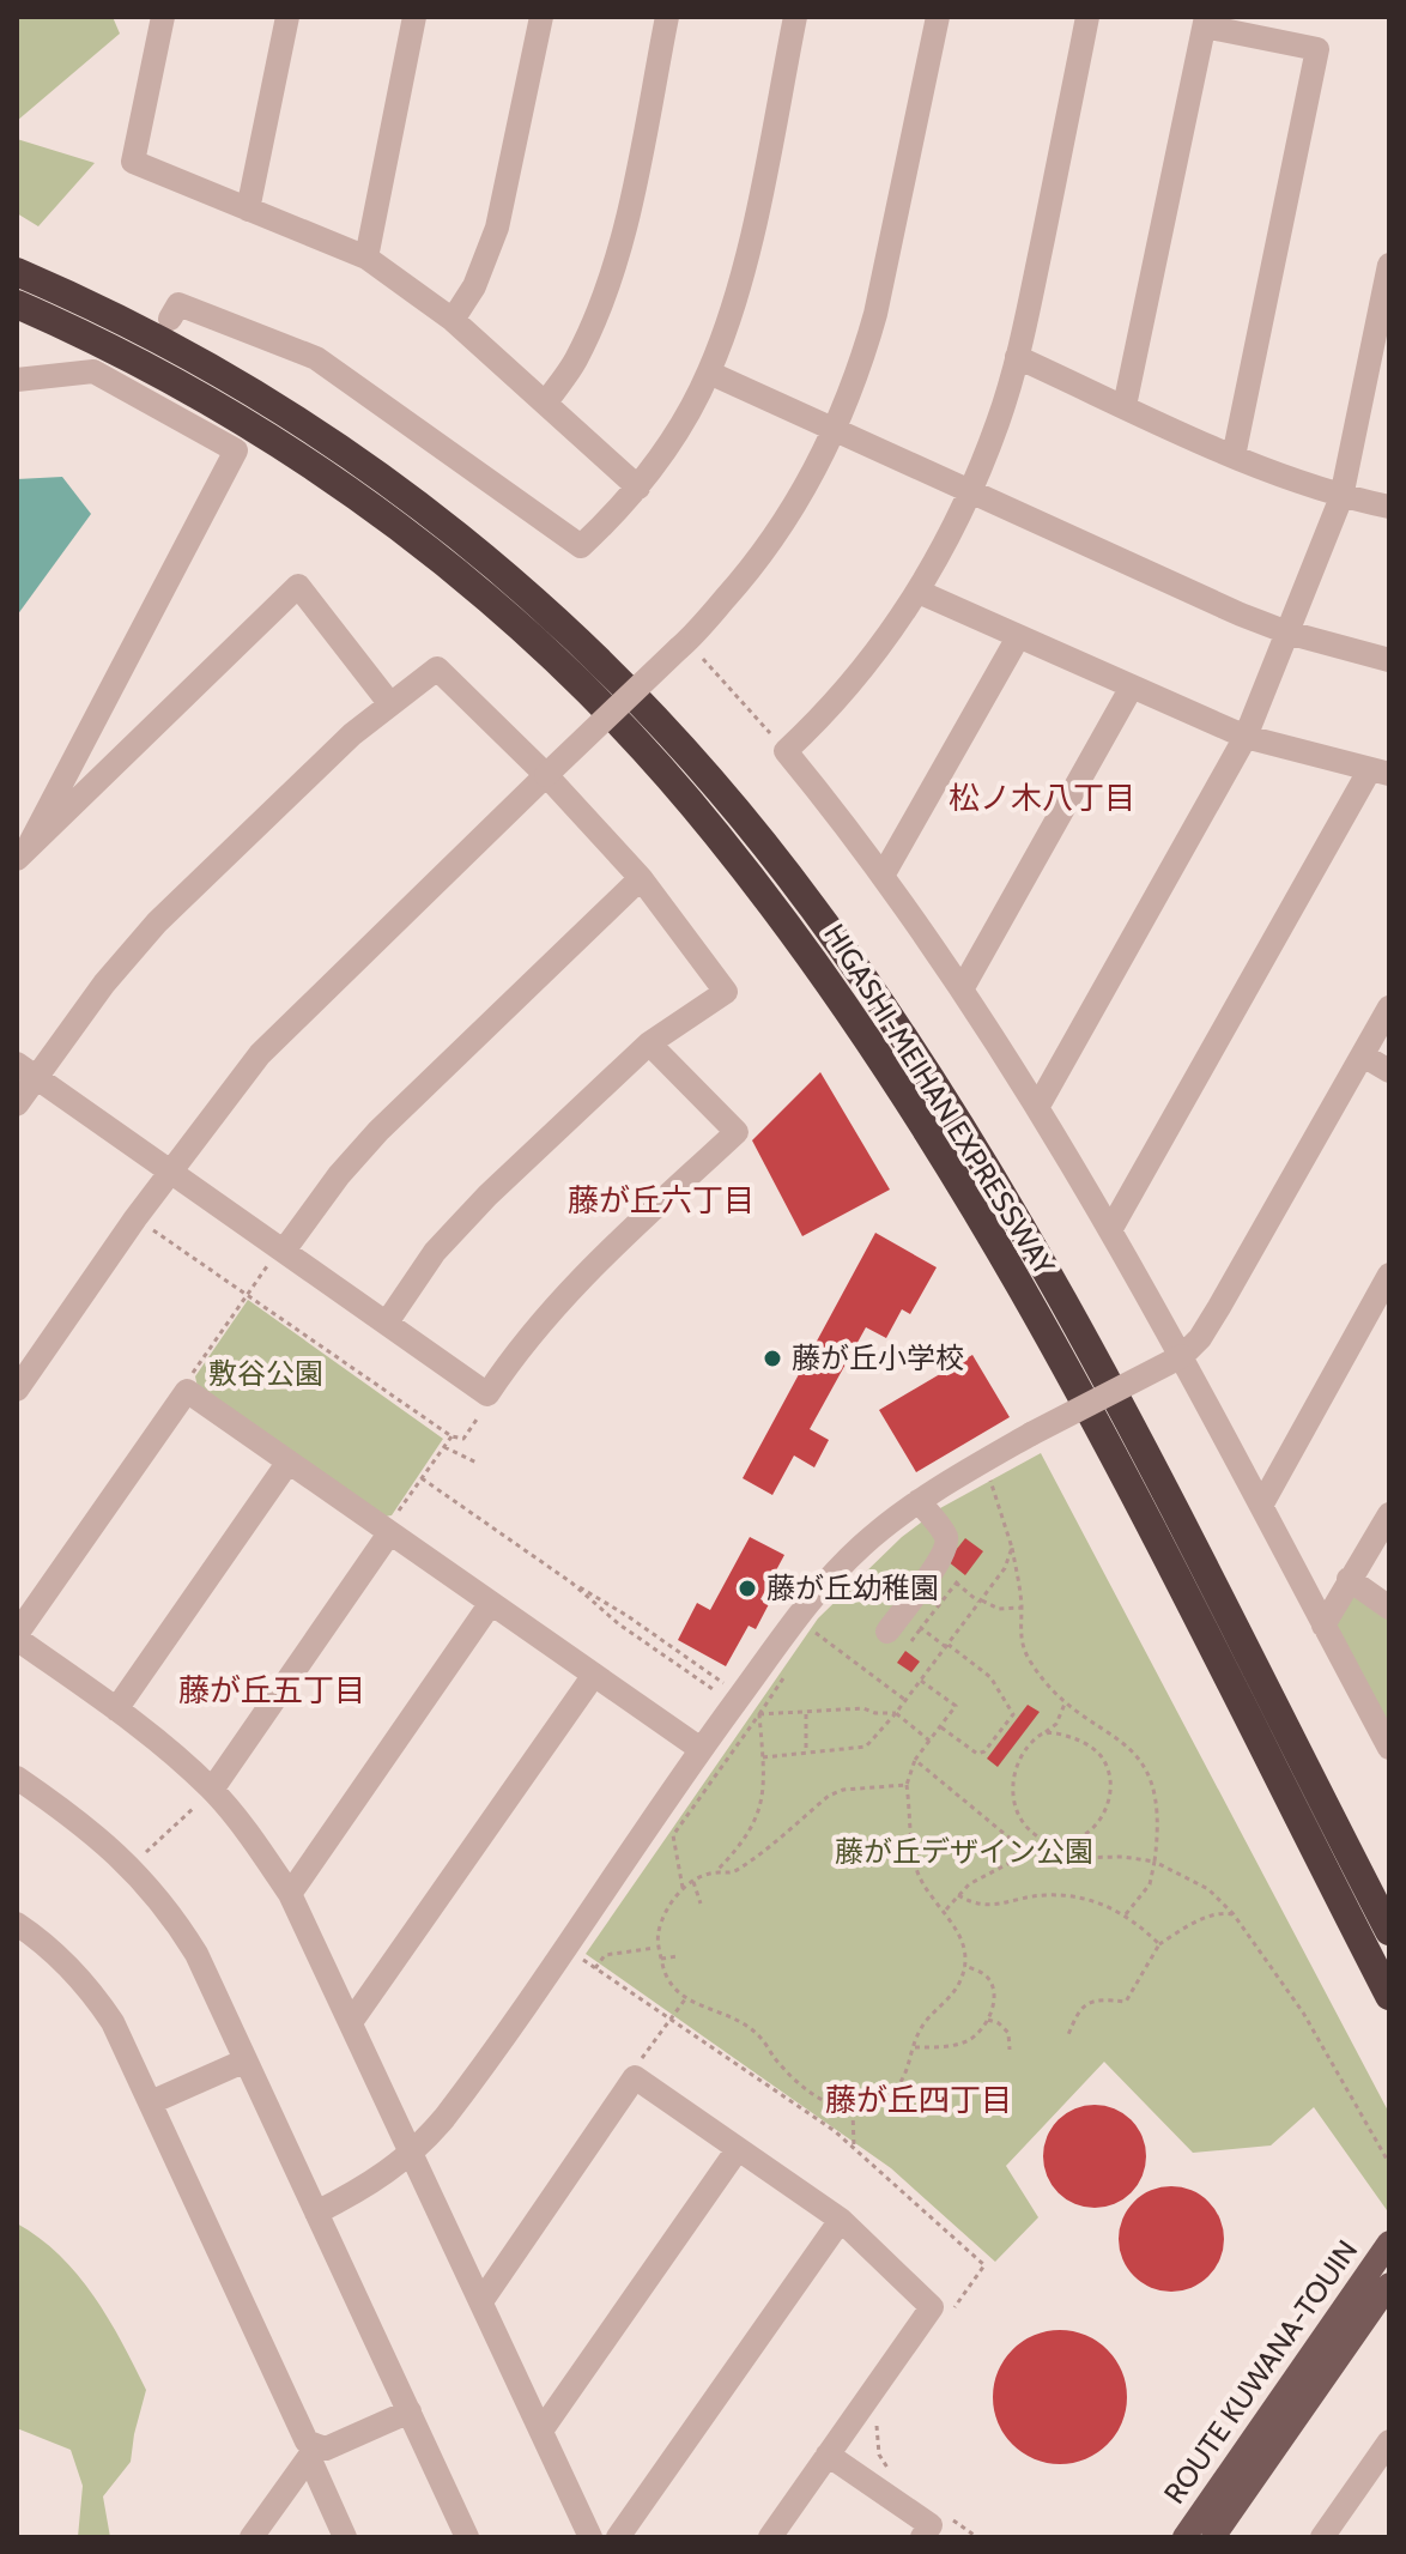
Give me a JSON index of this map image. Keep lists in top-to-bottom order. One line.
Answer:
{"streets":{"highway":["HIGASHI-MEIHAN EXPRESSWAY"],"main road":["ROUTE KUWANA-TOUIN"]},"districts":["松ノ木八丁目","藤が丘六丁目","藤が丘五丁目","藤が丘四丁目"],"parks":["敷谷公園","藤が丘デザイン公園"],"places":["藤が丘小学校","藤が丘幼稚園"]}
